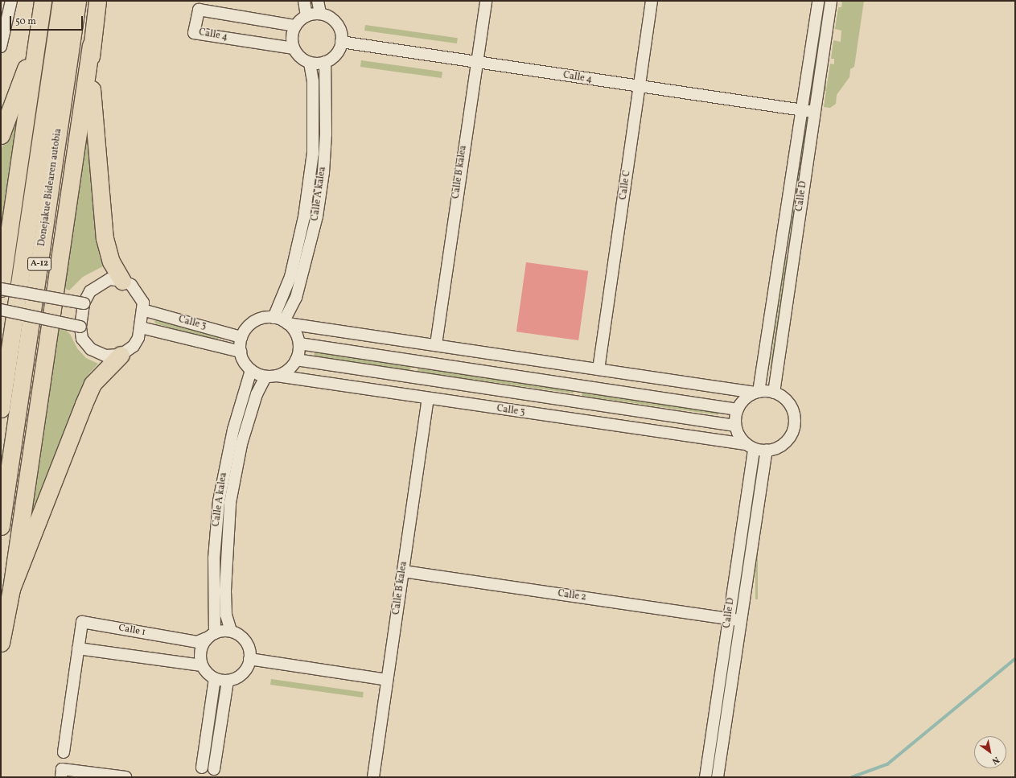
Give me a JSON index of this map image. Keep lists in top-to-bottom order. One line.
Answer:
{"streets":{"highway":["Donejakue Bidearen autobia","A-12"],"street":["Calle 4","Calle B kalea","Calle C","Calle A kalea","Calle D","Calle 3","Calle 2","Calle 1"]},"crossings":[["Calle 4","Calle B kalea"],["Calle 4","Calle C"],["Calle 4","Calle A kalea"],["Calle 4","Calle D"],["Calle B kalea","Calle 3"],["Calle B kalea","Calle 2"],["Calle A kalea","Calle 3"],["Calle A kalea","Calle 1"],["Calle D","Calle 3"],["Calle D","Calle 2"]],"scale_bar":"50 m","north":"bottom right"}
